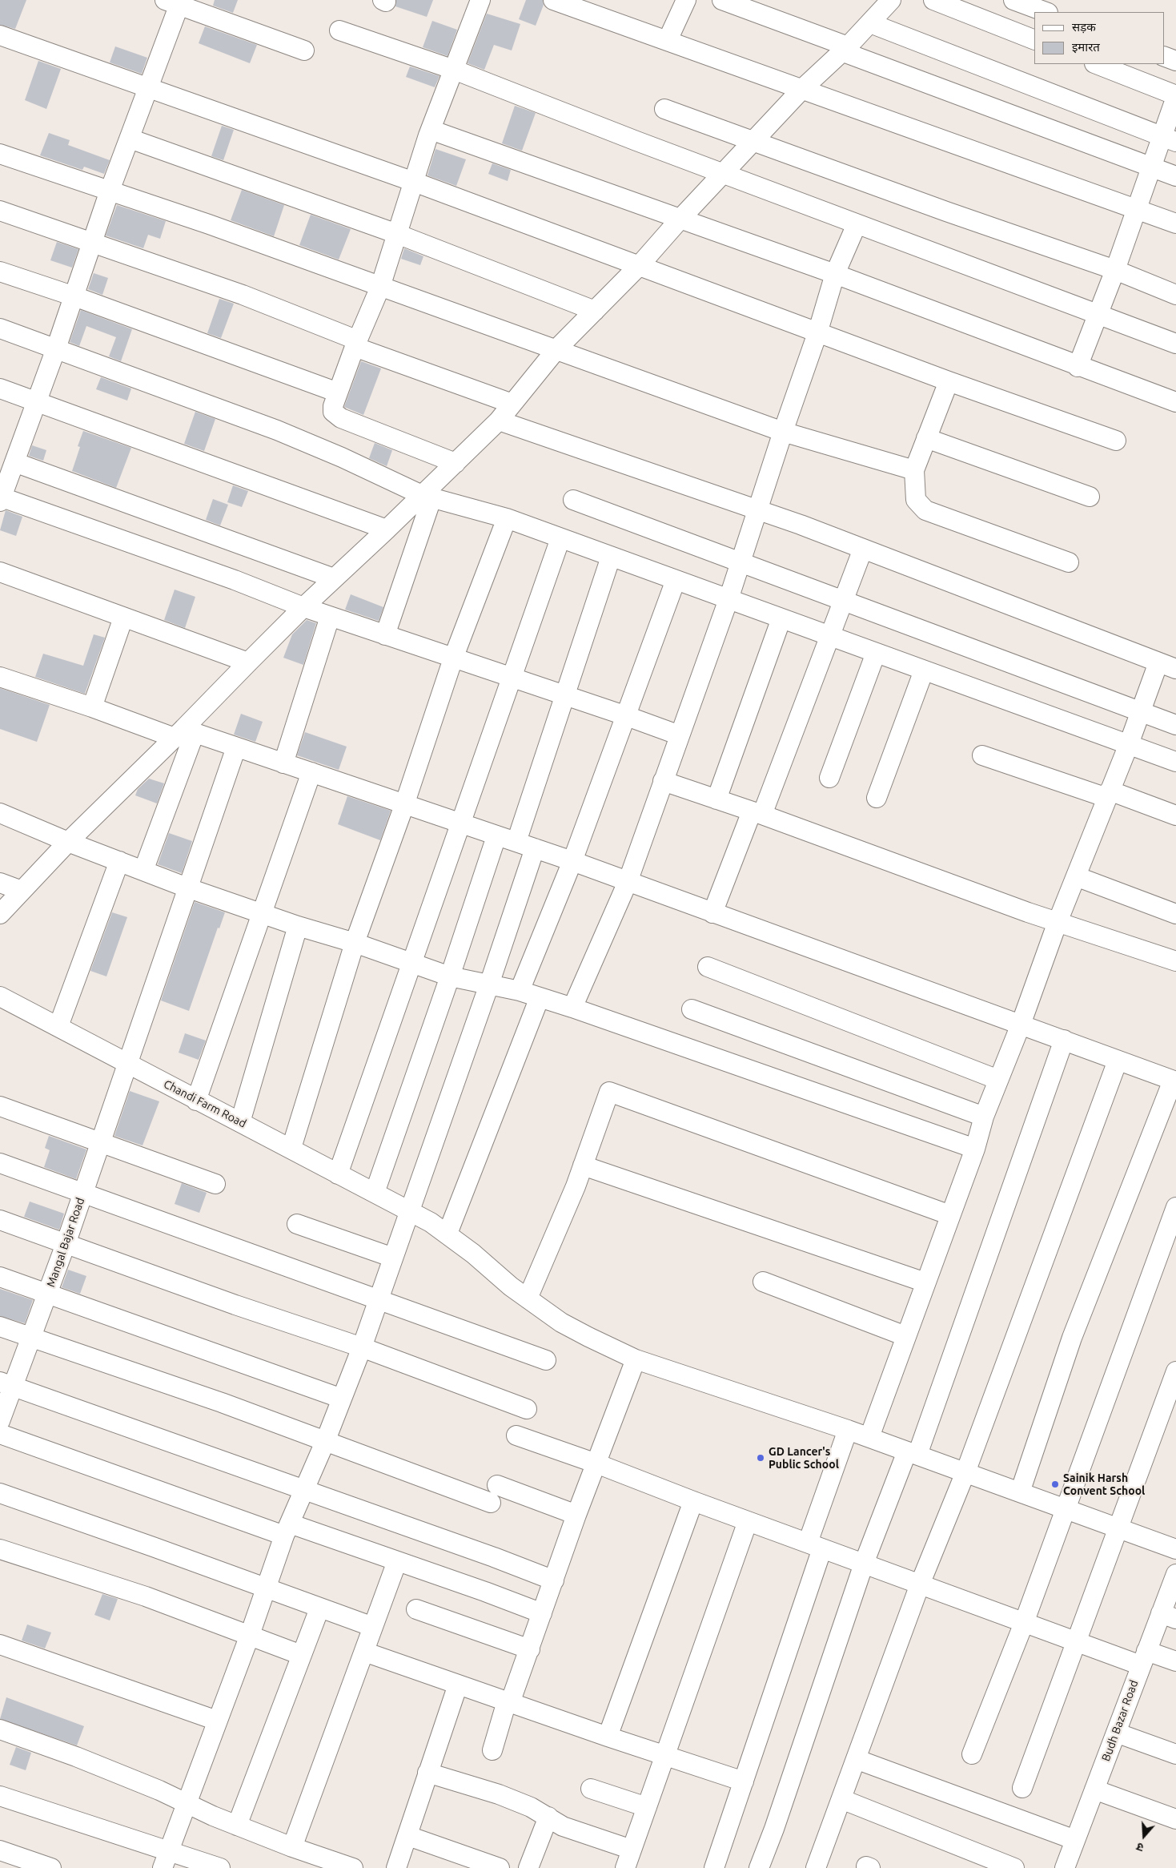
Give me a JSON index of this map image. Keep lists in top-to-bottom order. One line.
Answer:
{"streets":{"street":["Chandi Farm Road","Mangal Bajar Road","Budh Bazar Road"]},"crossings":[["Chandi Farm Road","Mangal Bajar Road"]],"places":["GD Lancer's Public School","Sainik Harsh Convent School"],"legend":["सड़क","इमारत"],"north":"bottom"}
